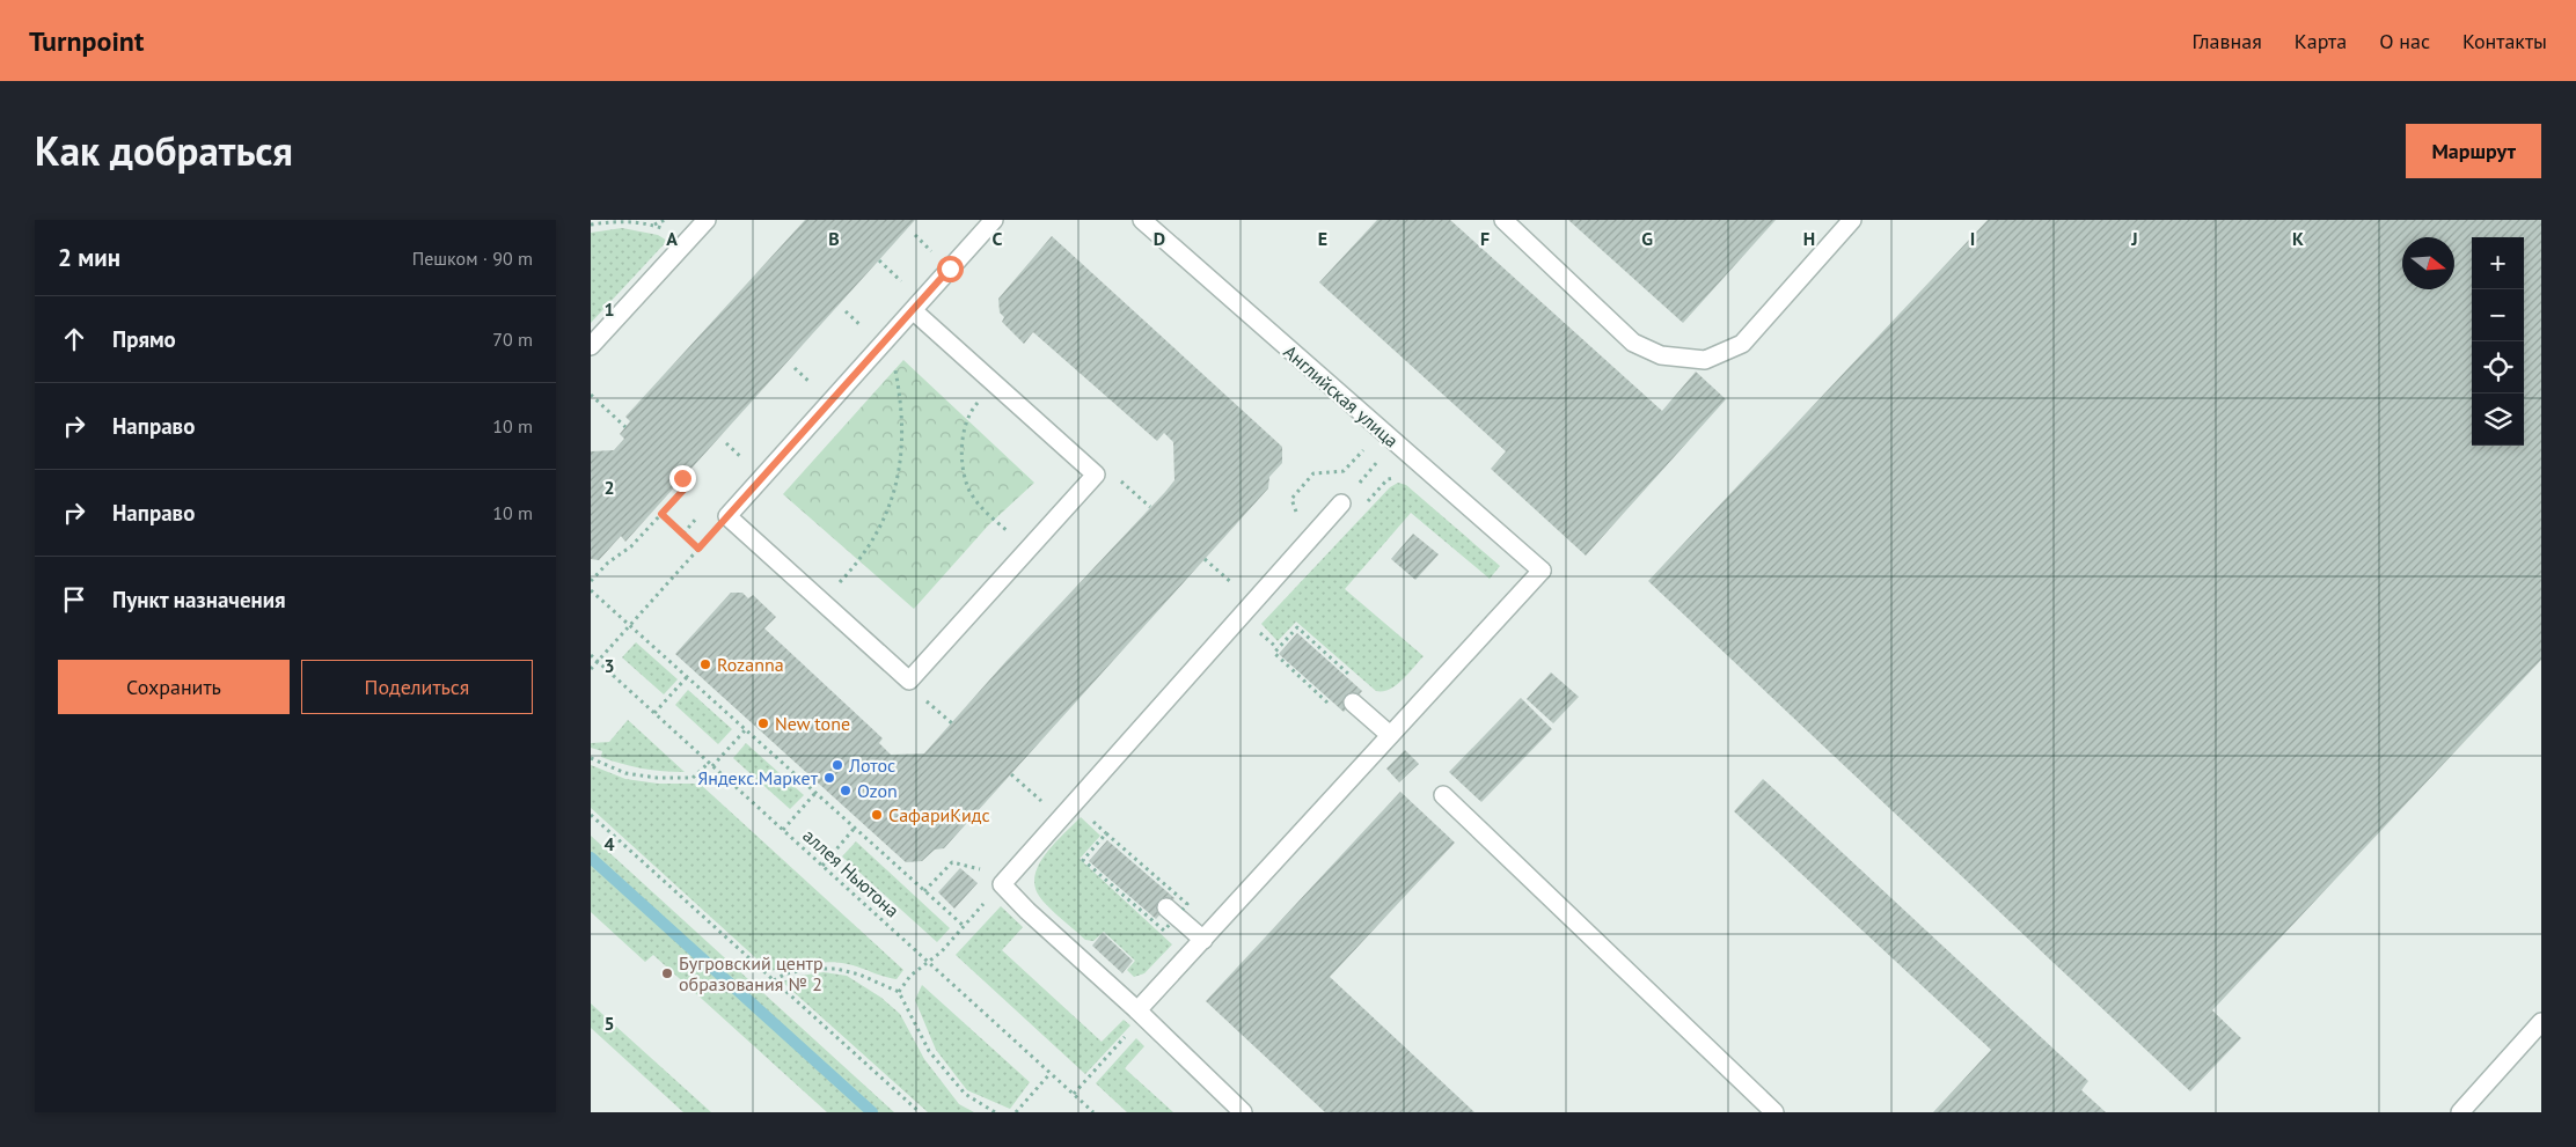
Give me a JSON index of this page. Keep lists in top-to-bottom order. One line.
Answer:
{"streets":{"street":["Английская улица"],"path":["аллея Ньютона"]},"places":["Rozanna","New tone","Лотос","Яндекс.Маркет","Ozon","СафариКидс","Бугровский центр образования № 2"],"north":"right","page":{"header":"Turnpoint","nav":["Главная","Карта","О нас","Контакты"],"title":"Как добраться","buttons":["Маршрут",["Сохранить","Поделиться"]],"heading":["2 мин","Пешком · 90 m"],"map_buttons":["+","−"],"list":[["Прямо","70 m"],["Направо","10 m"],["Направо","10 m"],"Пункт назначения"]},"grid":{"columns":["A","B","C","D","E","F","G","H","I","J","K"],"rows":["1","2","3","4","5"]}}
